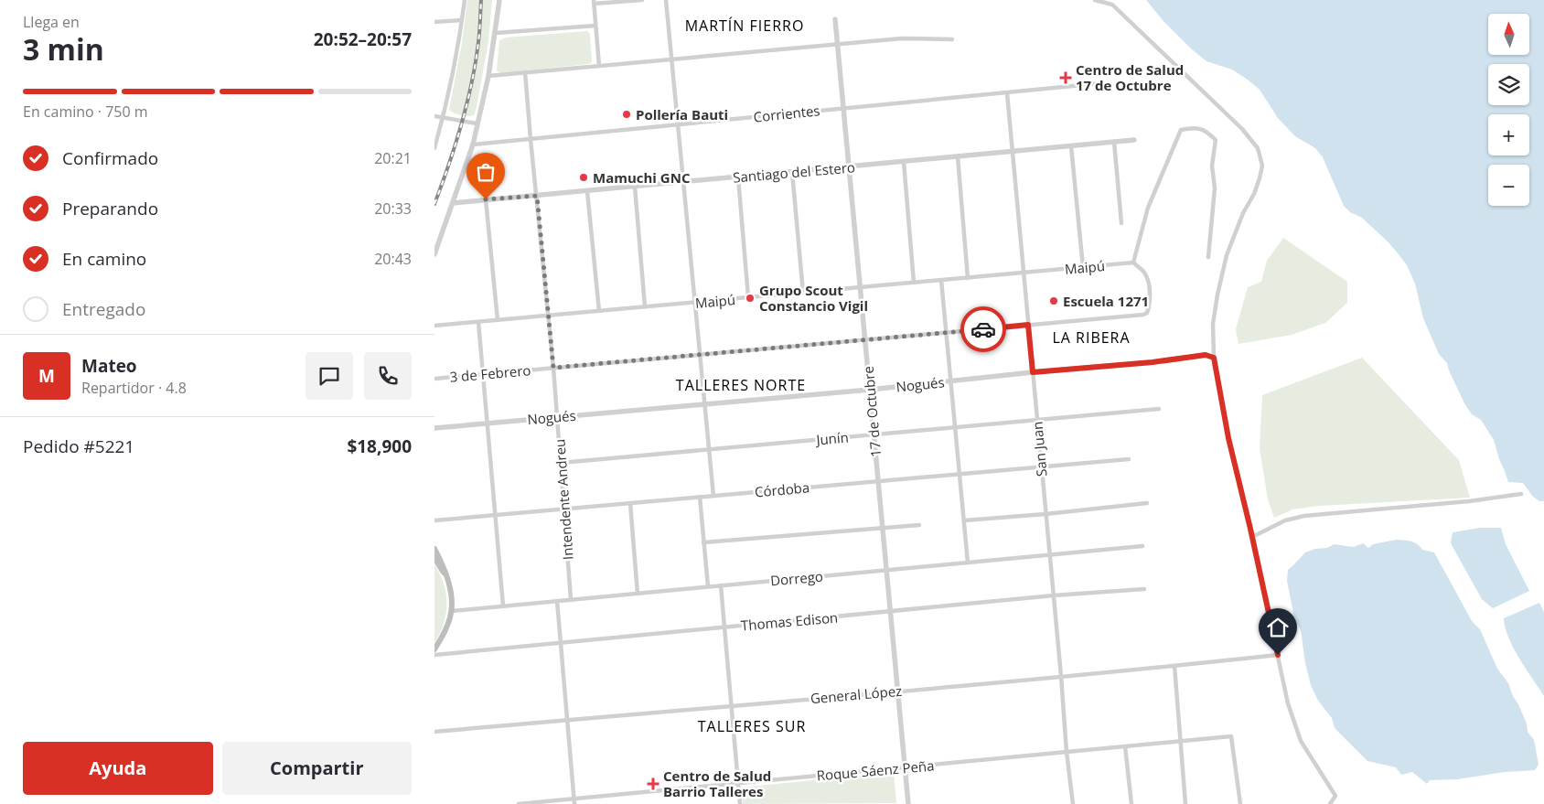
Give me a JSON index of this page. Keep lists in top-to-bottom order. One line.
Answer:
{"streets":{"street":["Corrientes","Santiago del Estero","Maipú","3 de Febrero","Nogués","17 de Octubre","Junín","San Juan","Córdoba","Intendente Andreu","Dorrego","Thomas Edison","General López","Roque Sáenz Peña"]},"crossings":[["Corrientes","17 de Octubre"],["Corrientes","San Juan"],["Corrientes","Intendente Andreu"],["Santiago del Estero","17 de Octubre"],["Santiago del Estero","San Juan"],["Santiago del Estero","Intendente Andreu"],["Maipú","3 de Febrero"],["Maipú","17 de Octubre"],["Maipú","San Juan"],["Maipú","Intendente Andreu"],["3 de Febrero","17 de Octubre"],["3 de Febrero","San Juan"],["3 de Febrero","Intendente Andreu"],["Nogués","17 de Octubre"],["Nogués","San Juan"],["Nogués","Intendente Andreu"],["17 de Octubre","Junín"],["17 de Octubre","Córdoba"],["17 de Octubre","Dorrego"],["17 de Octubre","Thomas Edison"],["17 de Octubre","General López"],["17 de Octubre","Roque Sáenz Peña"],["Junín","San Juan"],["Junín","Intendente Andreu"],["San Juan","Córdoba"],["San Juan","Dorrego"],["San Juan","Thomas Edison"],["San Juan","General López"],["San Juan","Roque Sáenz Peña"],["Córdoba","Intendente Andreu"],["Intendente Andreu","Dorrego"]],"districts":["MARTÍN FIERRO","LA RIBERA","TALLERES NORTE","TALLERES SUR"],"places":{"health":["Centro de Salud 17 de Octubre","Centro de Salud Barrio Talleres"],"other":["Pollería Bauti","Mamuchi GNC","Grupo Scout Constancio Vigil","Escuela 1271"]},"north":"top","page":{"heading":["3 min","Llega en","20:52–20:57"],"panel":["Mateo","Repartidor · 4.8","Pedido #5221","$18,900"],"map_buttons":["+","−"],"bar":"En camino · 750 m","list":[["Confirmado","20:21"],["Preparando","20:33"],["En camino","20:43"],"Entregado"],"round":"M","buttons":["Ayuda","Compartir"]}}
